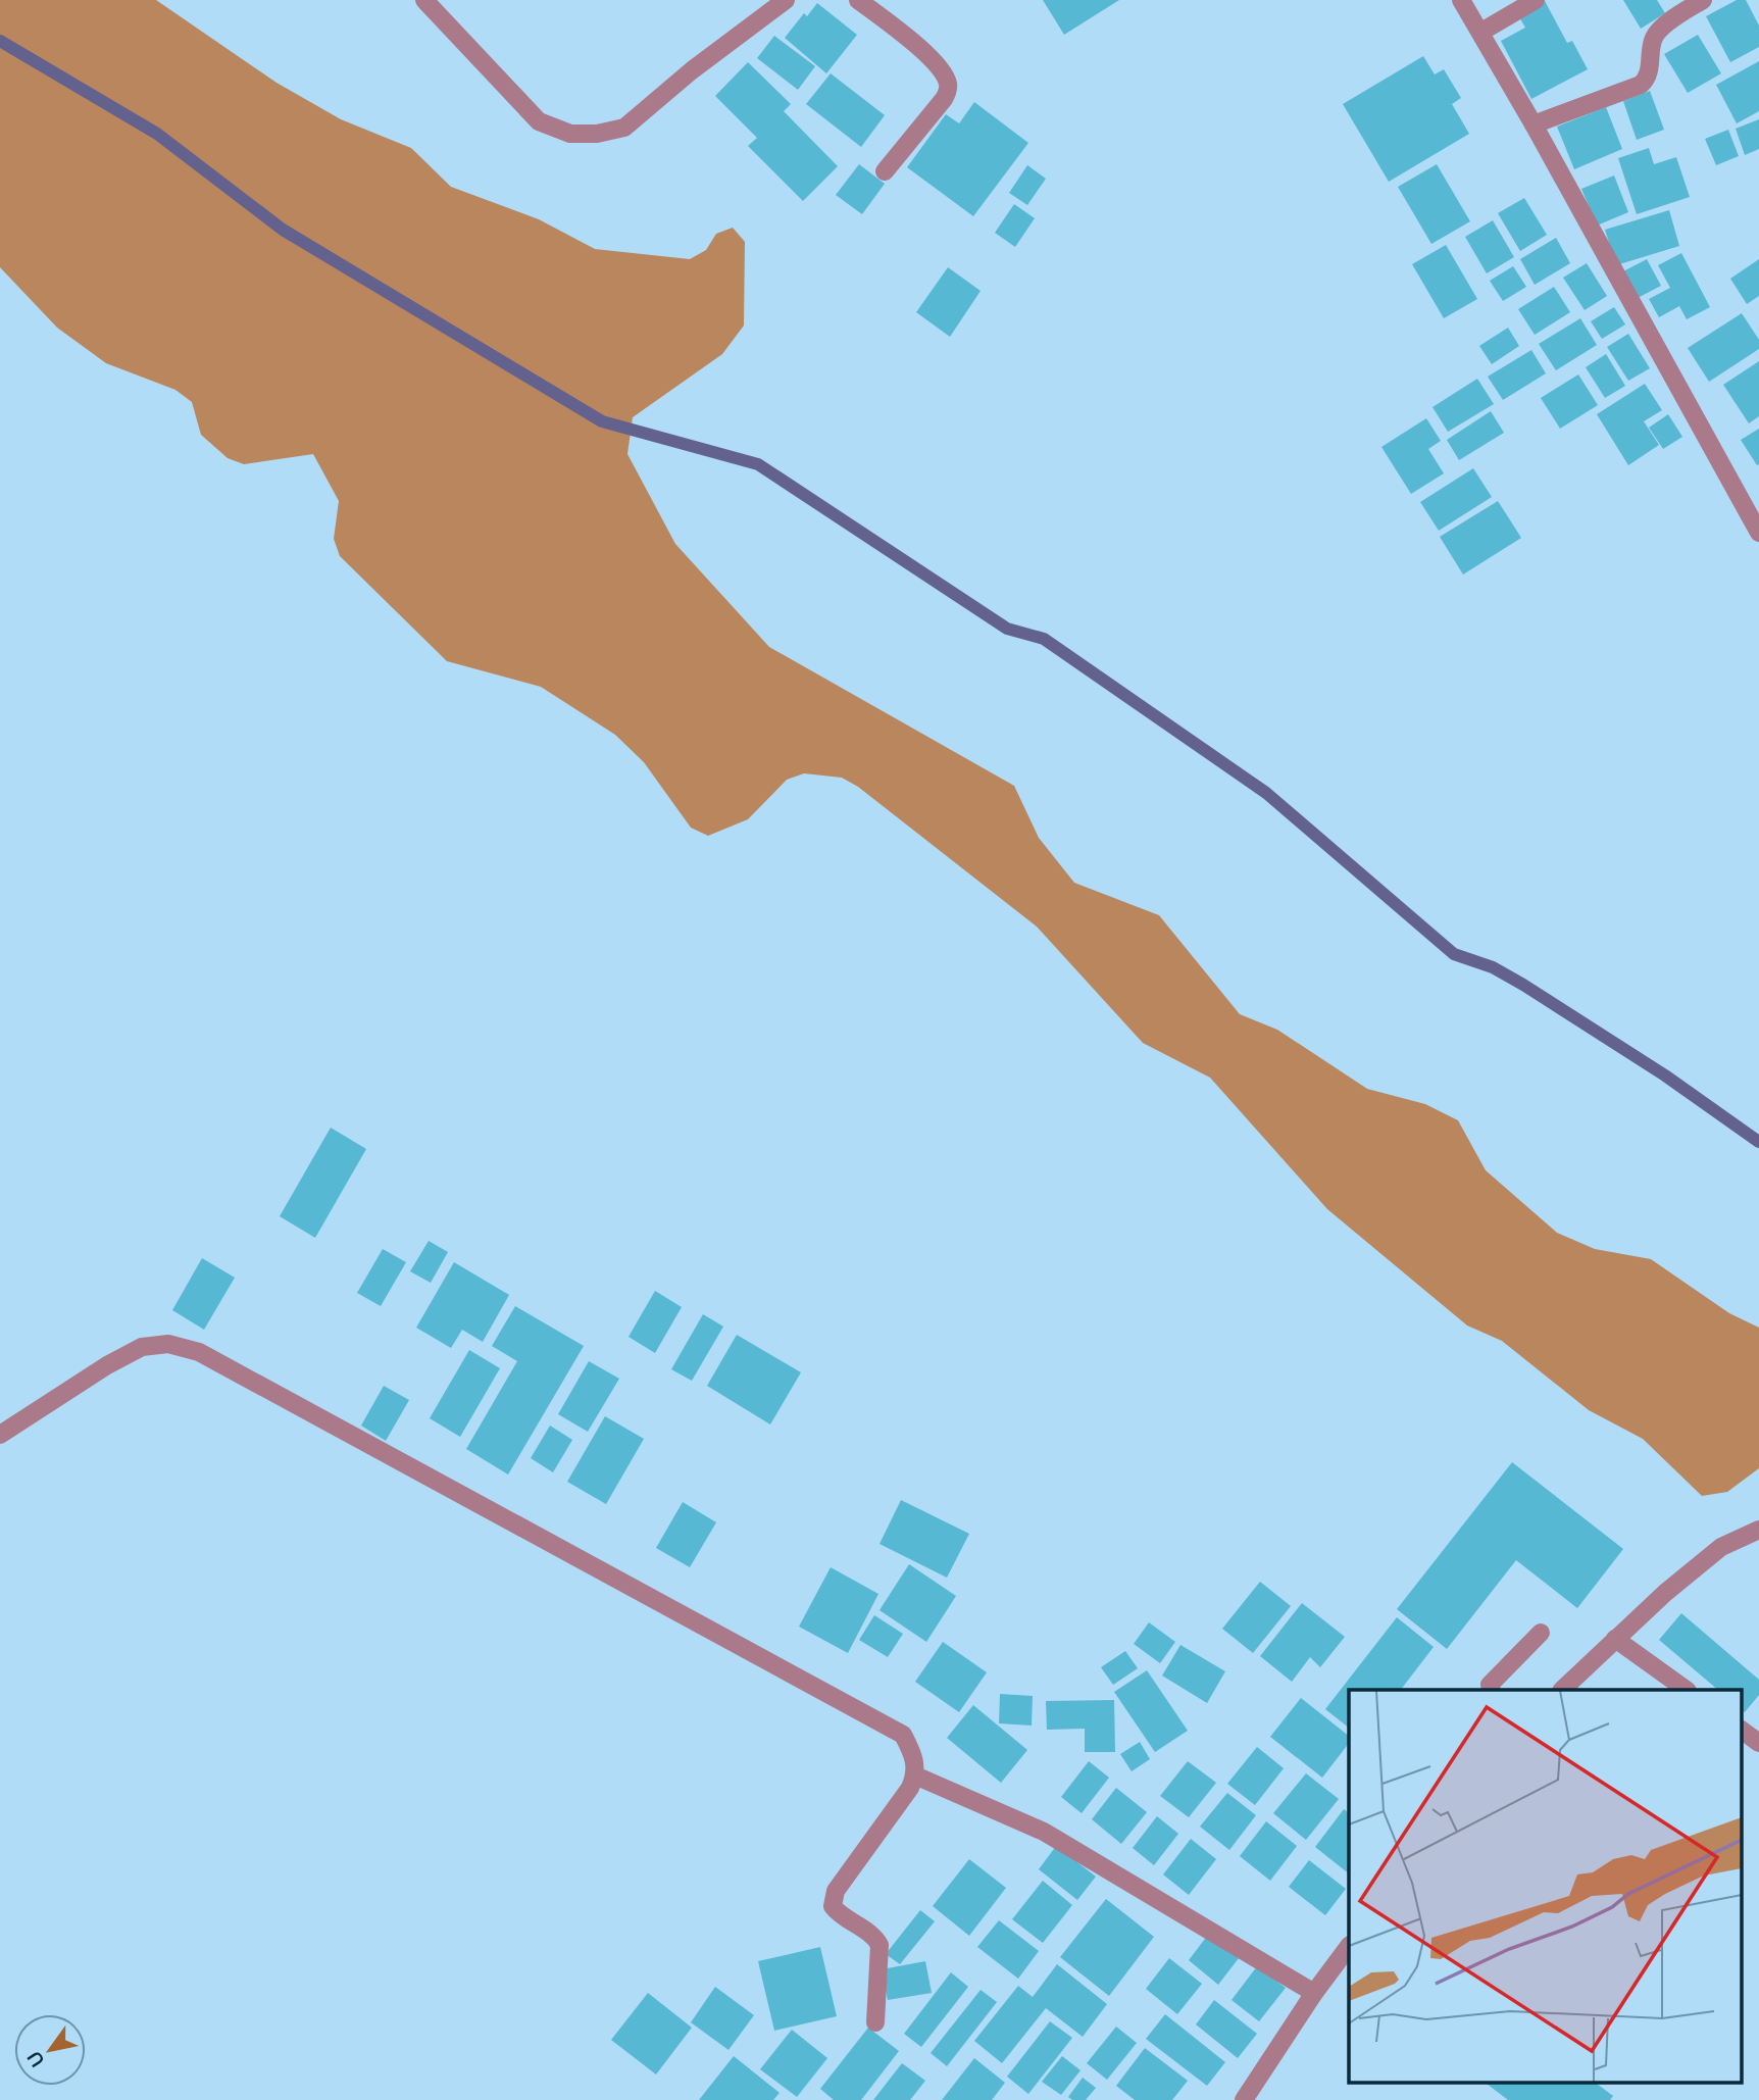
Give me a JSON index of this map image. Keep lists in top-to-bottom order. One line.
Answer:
{"north":"bottom left"}
